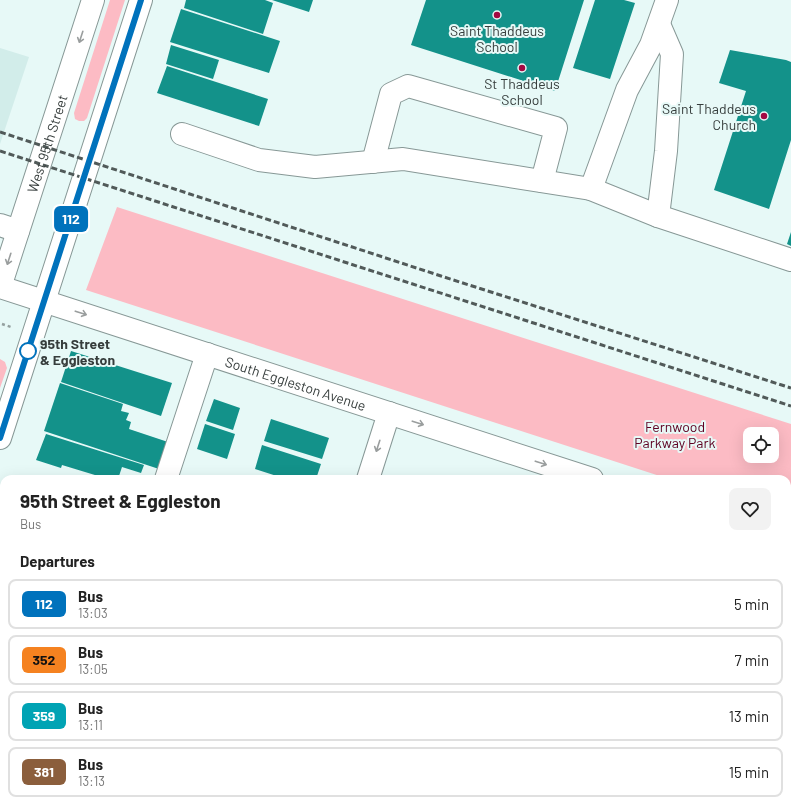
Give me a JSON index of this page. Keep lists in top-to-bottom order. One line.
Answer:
{"streets":{"main road":["West 95th Street","South Eggleston Avenue"]},"crossings":[["West 95th Street","South Eggleston Avenue"]],"one_way":["South Eggleston Avenue"],"parks":["Fernwood Parkway Park"],"places":["Saint Thaddeus School","St Thaddeus School","Saint Thaddeus Church","95th Street & Eggleston"],"lines":["bus line 112"],"page":{"on_map":"112","heading":[["95th Street & Eggleston","Bus"],"Departures"],"list":[{"mark":"112","name":"Bus","note":"13:03","value":"5 min"},{"mark":"352","name":"Bus","note":"13:05","value":"7 min"},{"mark":"359","name":"Bus","note":"13:11","value":"13 min"},{"mark":"381","name":"Bus","note":"13:13","value":"15 min"}]}}
